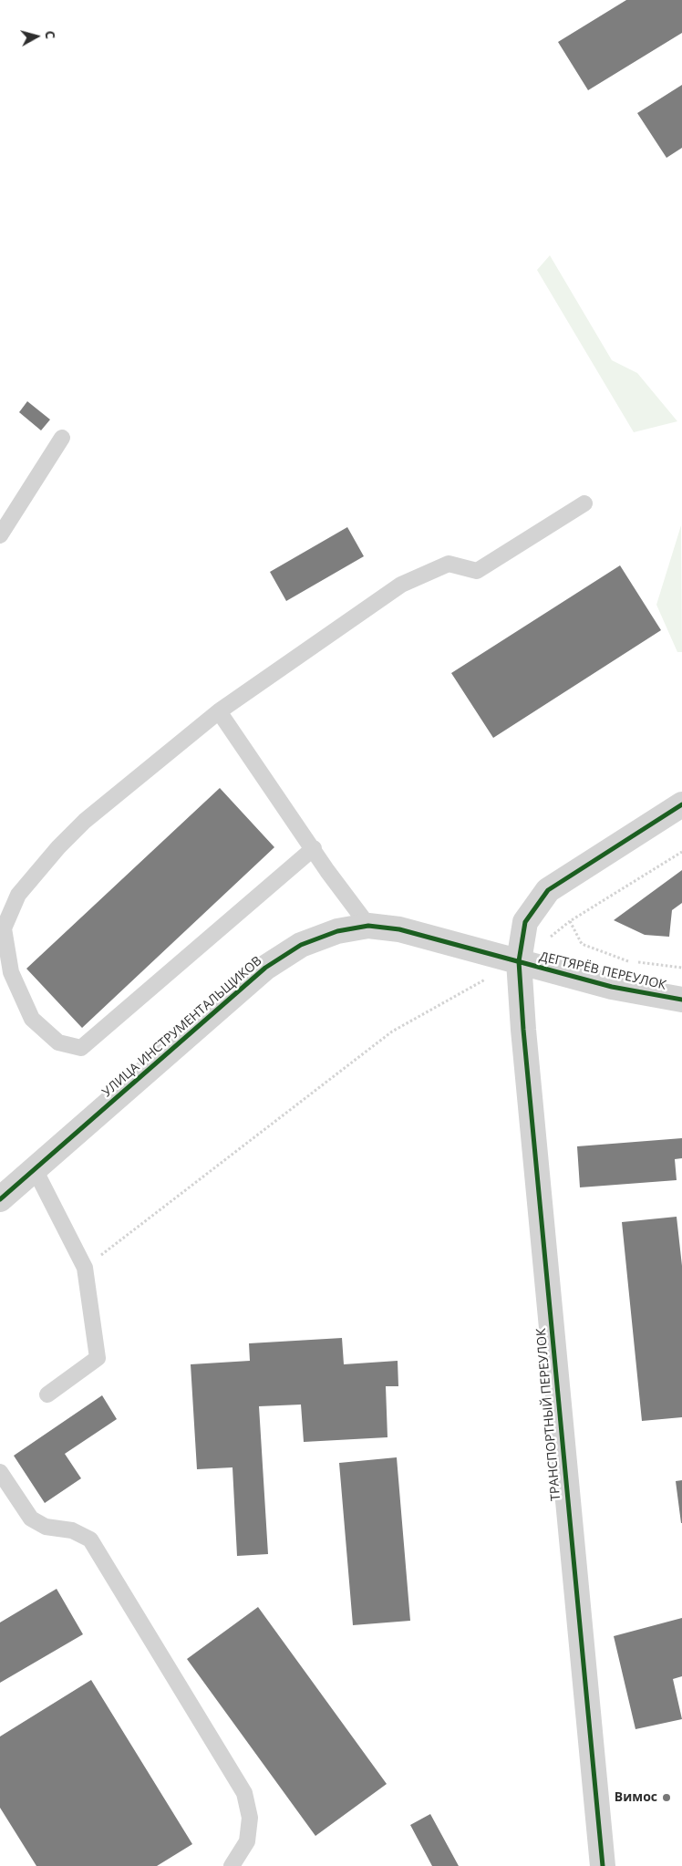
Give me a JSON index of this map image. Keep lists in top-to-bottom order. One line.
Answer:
{"streets":{"street":["ДЕГТЯРЁВ ПЕРЕУЛОК","УЛИЦА ИНСТРУМЕНТАЛЬЩИКОВ","ТРАНСПОРТНЫЙ ПЕРЕУЛОК"]},"crossings":[["ДЕГТЯРЁВ ПЕРЕУЛОК","УЛИЦА ИНСТРУМЕНТАЛЬЩИКОВ"],["ДЕГТЯРЁВ ПЕРЕУЛОК","ТРАНСПОРТНЫЙ ПЕРЕУЛОК"],["УЛИЦА ИНСТРУМЕНТАЛЬЩИКОВ","ТРАНСПОРТНЫЙ ПЕРЕУЛОК"]],"places":["Вимос"],"north":"right"}
